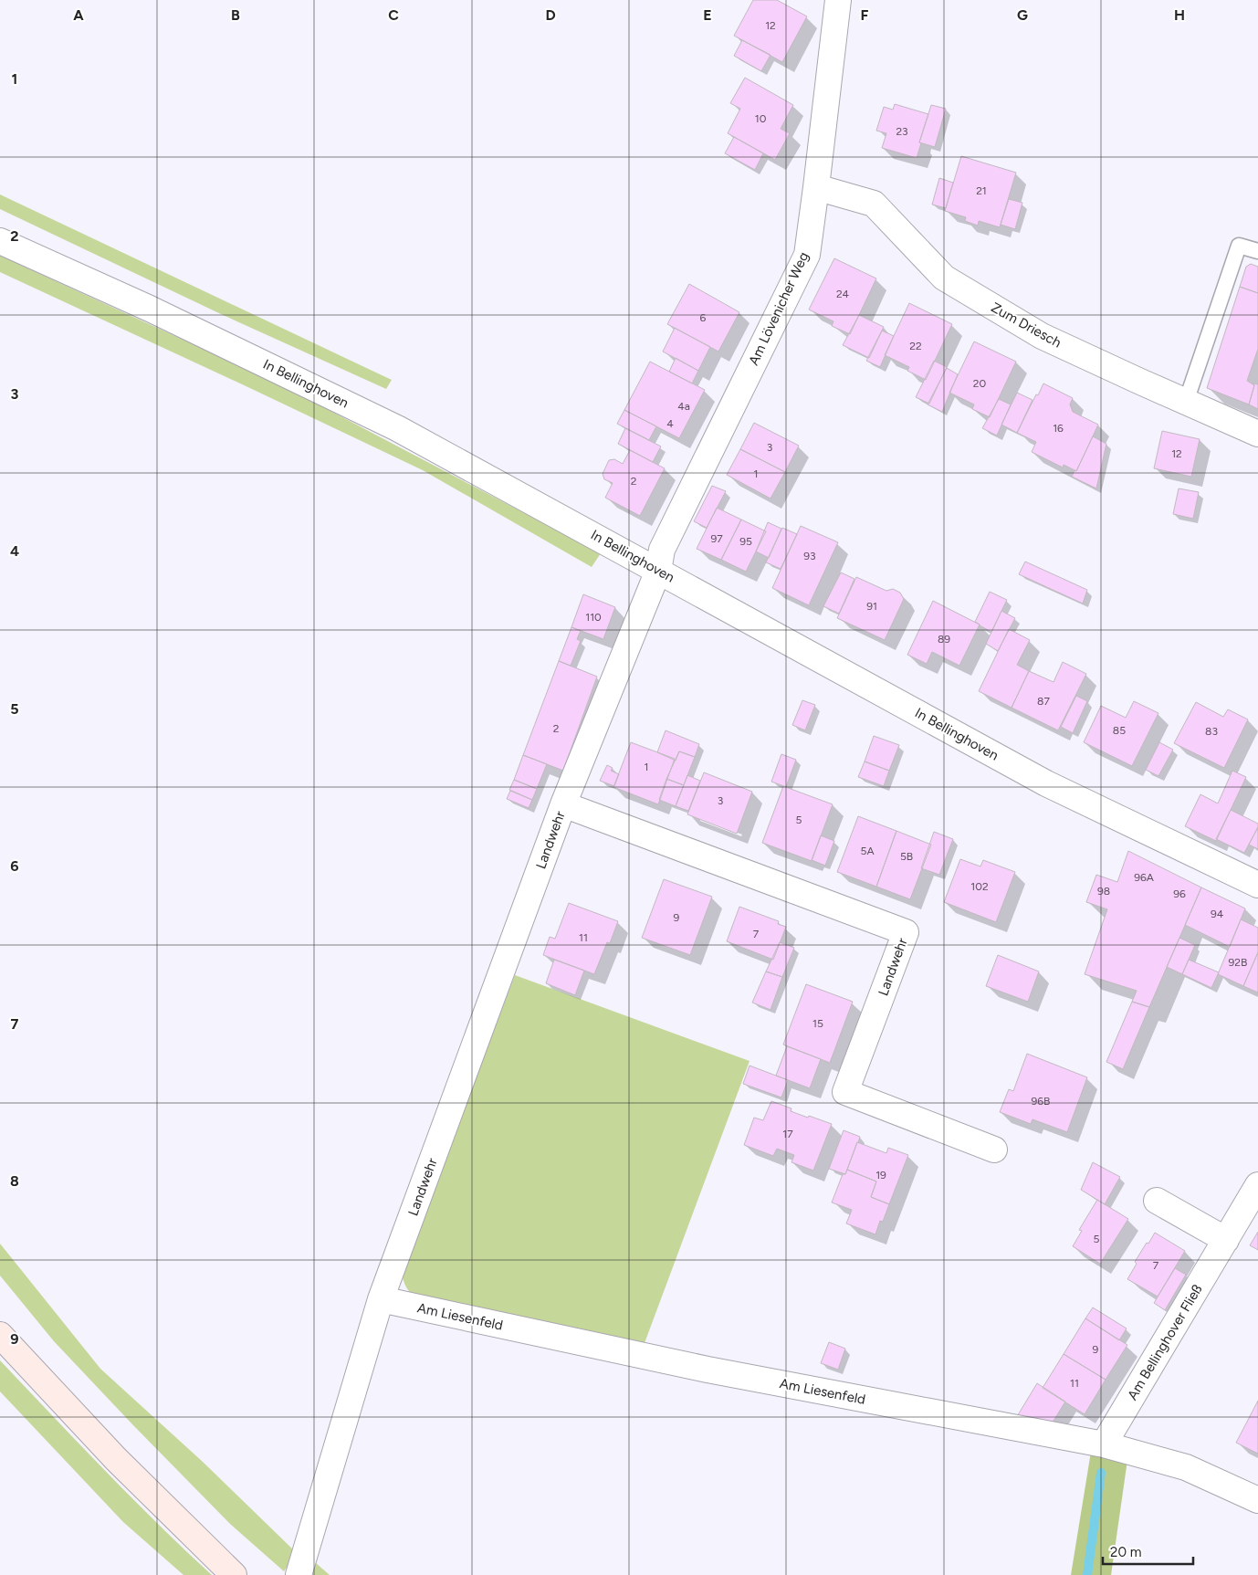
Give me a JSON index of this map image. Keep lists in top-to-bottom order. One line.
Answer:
{"streets":{"street":["Am Lövenicher Weg","Zum Driesch","In Bellinghoven","Landwehr","Am Liesenfeld","Am Bellinghover Fließ"]},"crossings":[["Am Lövenicher Weg","Zum Driesch"],["Am Lövenicher Weg","In Bellinghoven"],["Am Lövenicher Weg","Landwehr"],["In Bellinghoven","Landwehr"],["Landwehr","Am Liesenfeld"],["Am Liesenfeld","Am Bellinghover Fließ"]],"house_numbers":["12","10","23","21","24","6","22","20","4a","4","16","3","12","1","2","97","95","93","91","110","89","87","2","85","83","1","3","5","5A","5B","96A","102","98","96","94","9","7","11","92B","15","96B","17","19","5","7","9","11"],"scale_bar":"20 m","grid":{"columns":["A","B","C","D","E","F","G","H"],"rows":["1","2","3","4","5","6","7","8","9"]}}
